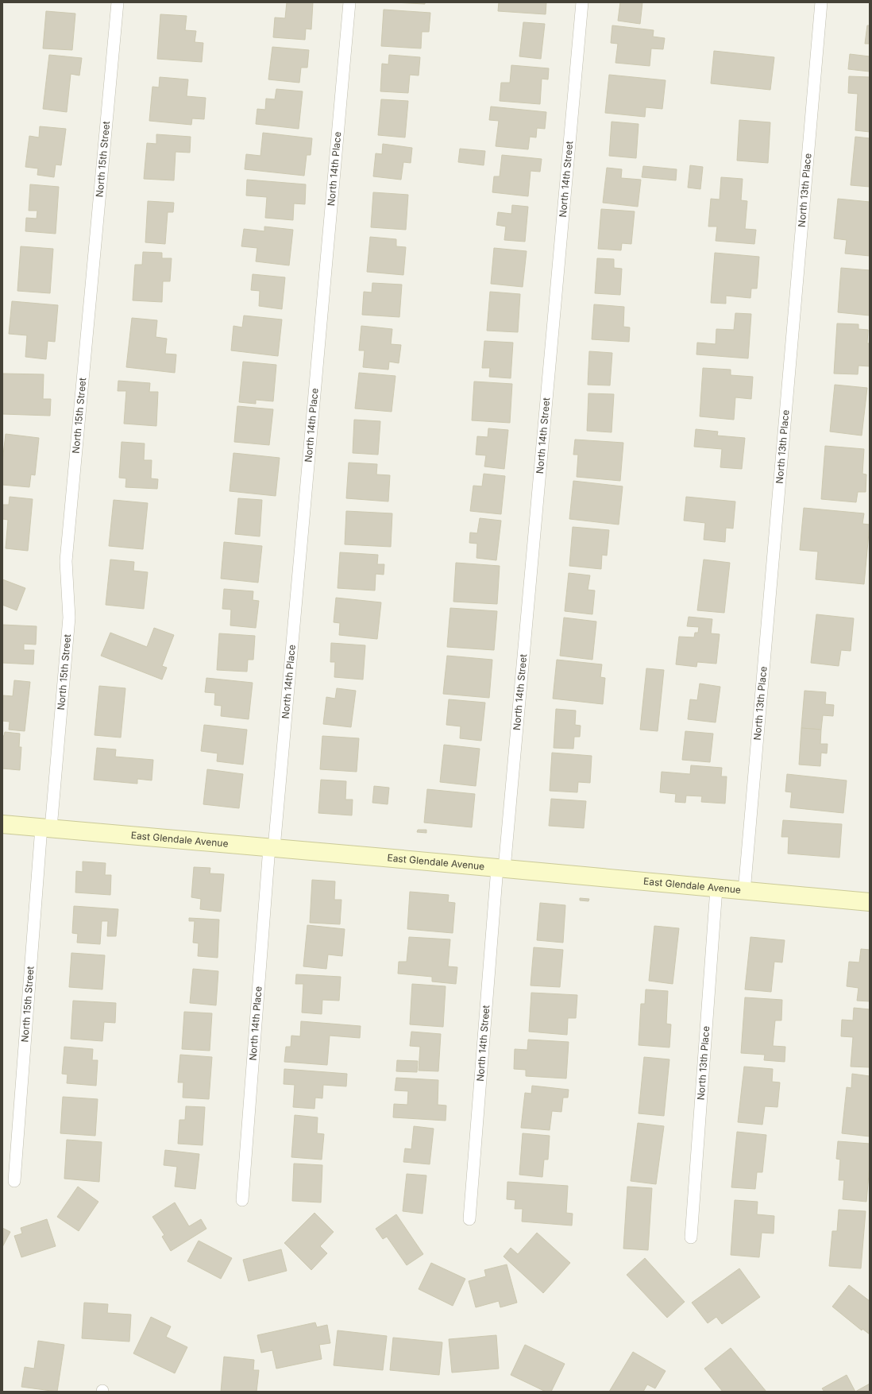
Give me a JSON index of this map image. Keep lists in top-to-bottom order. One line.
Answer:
{"streets":{"main road":["East Glendale Avenue"],"street":["North 15th Street","North 14th Place","North 14th Street","North 13th Place"]},"crossings":[["North 15th Street","East Glendale Avenue"],["North 14th Place","East Glendale Avenue"],["North 14th Street","East Glendale Avenue"],["North 13th Place","East Glendale Avenue"]]}
